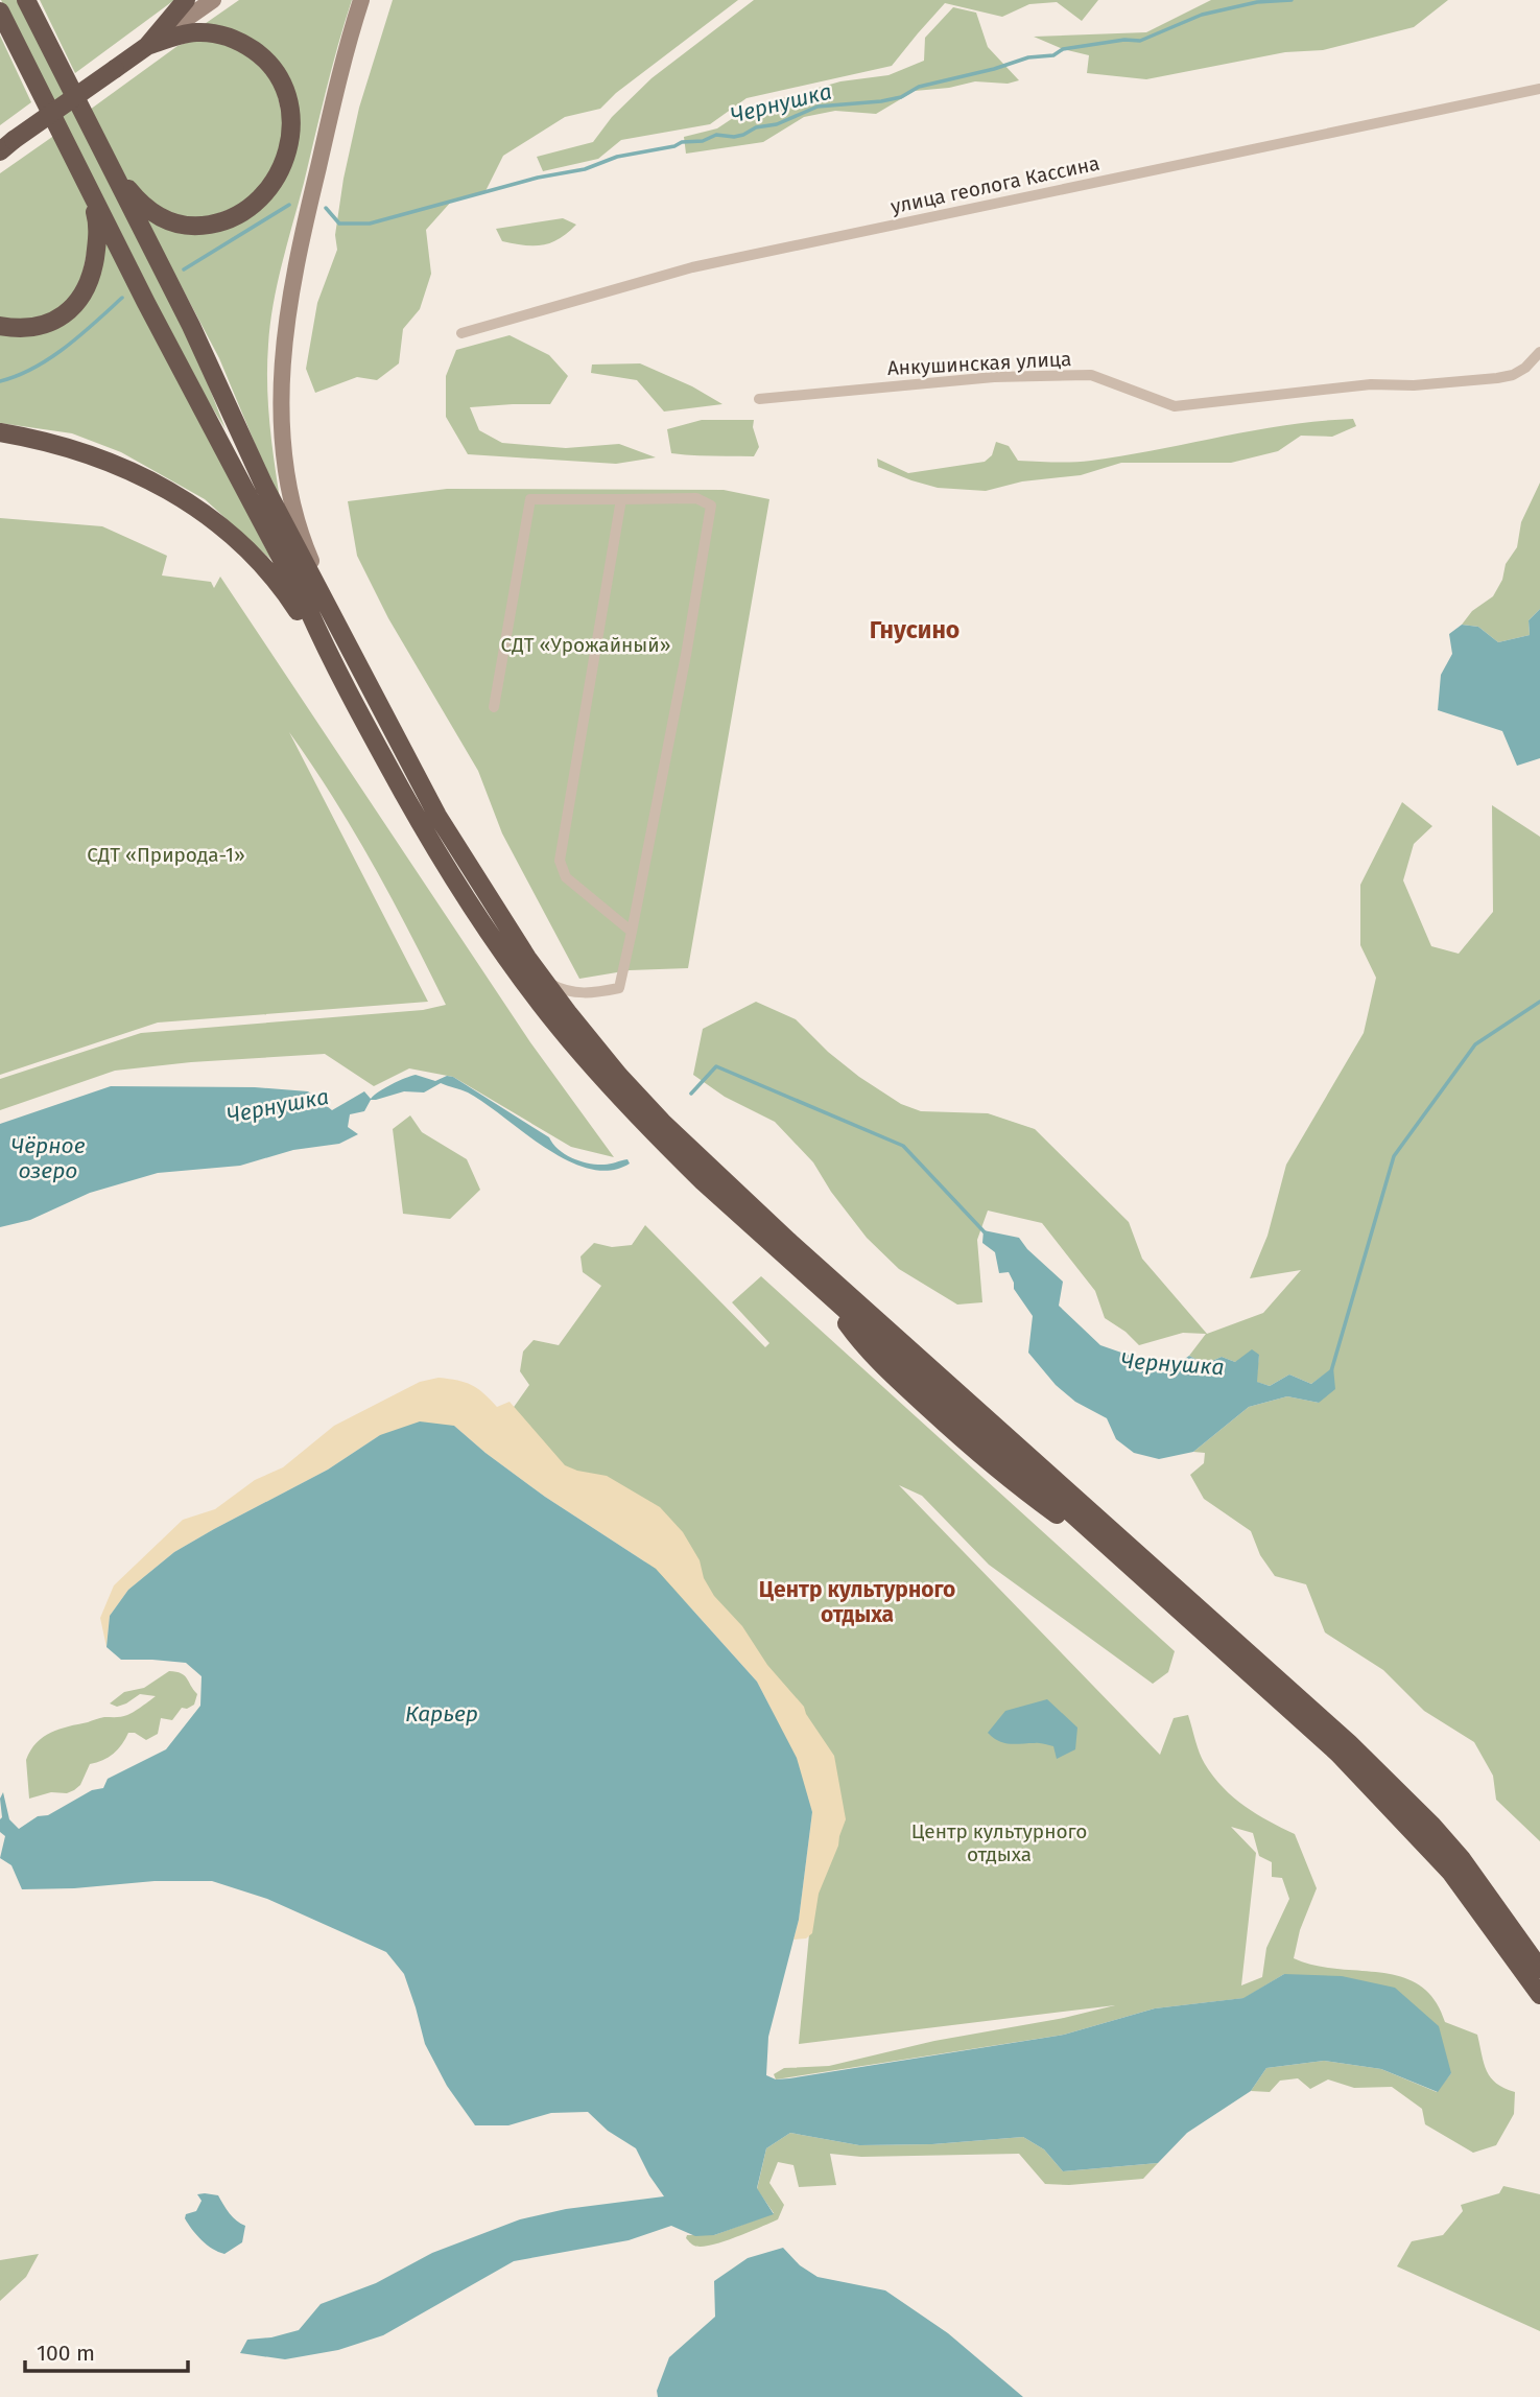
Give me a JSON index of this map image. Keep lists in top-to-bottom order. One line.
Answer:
{"streets":{"street":["улица геолога Кассина","Анкушинская улица"]},"districts":["Гнусино","Центр культурного отдыха"],"water":["Чернушка","Чёрное озеро","Карьер"],"parks":["СДТ «Урожайный»","СДТ «Природа-1»","Центр культурного отдыха"],"scale_bar":"100 m"}
